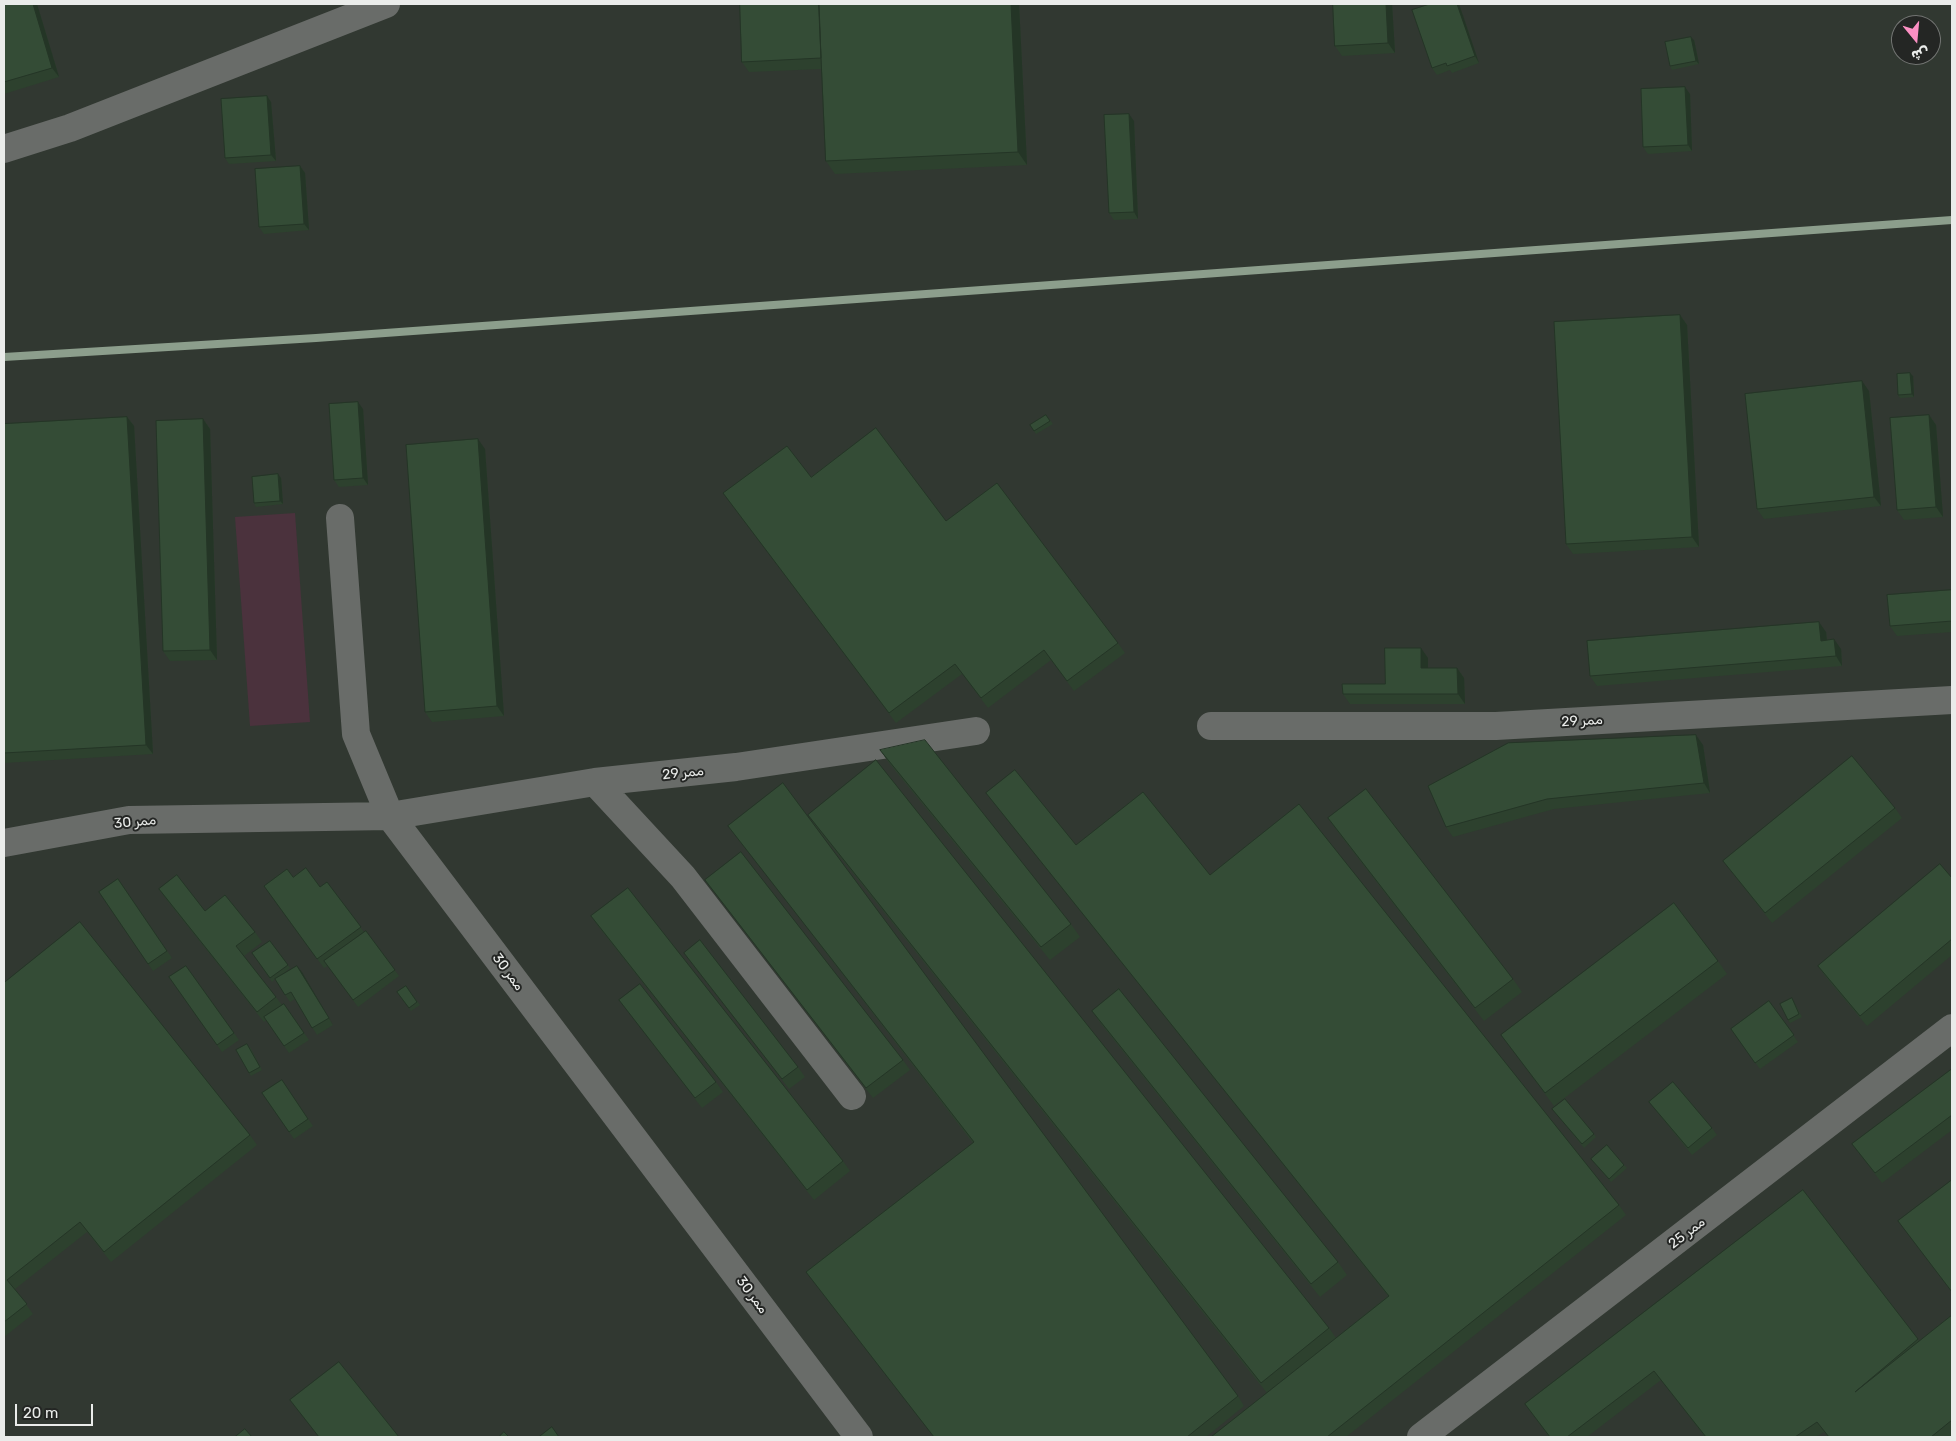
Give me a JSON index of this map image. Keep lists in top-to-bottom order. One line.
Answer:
{"streets":{"lane":["ممر 29","ممر 30","ممر 25"]},"crossings":[["ممر 29","ممر 30"]],"scale_bar":"20 m","north":"bottom"}
